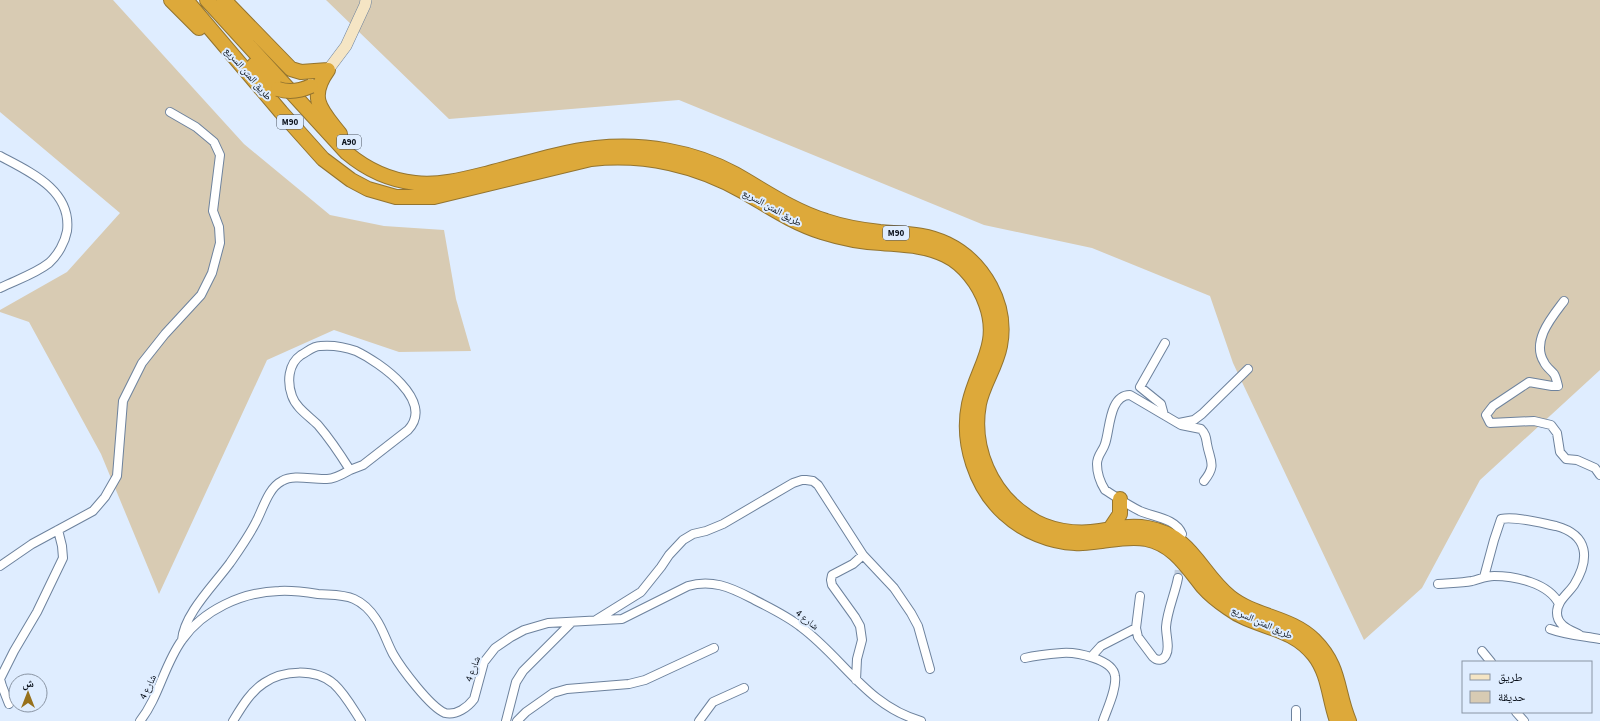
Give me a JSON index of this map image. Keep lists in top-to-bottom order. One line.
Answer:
{"streets":{"highway":["طريق المتن السريع","M90","A90"],"street":["شارع 4"]},"crossings":[["طريق المتن السريع","A90"]],"legend":["طريق","حديقة"],"north":"top"}
